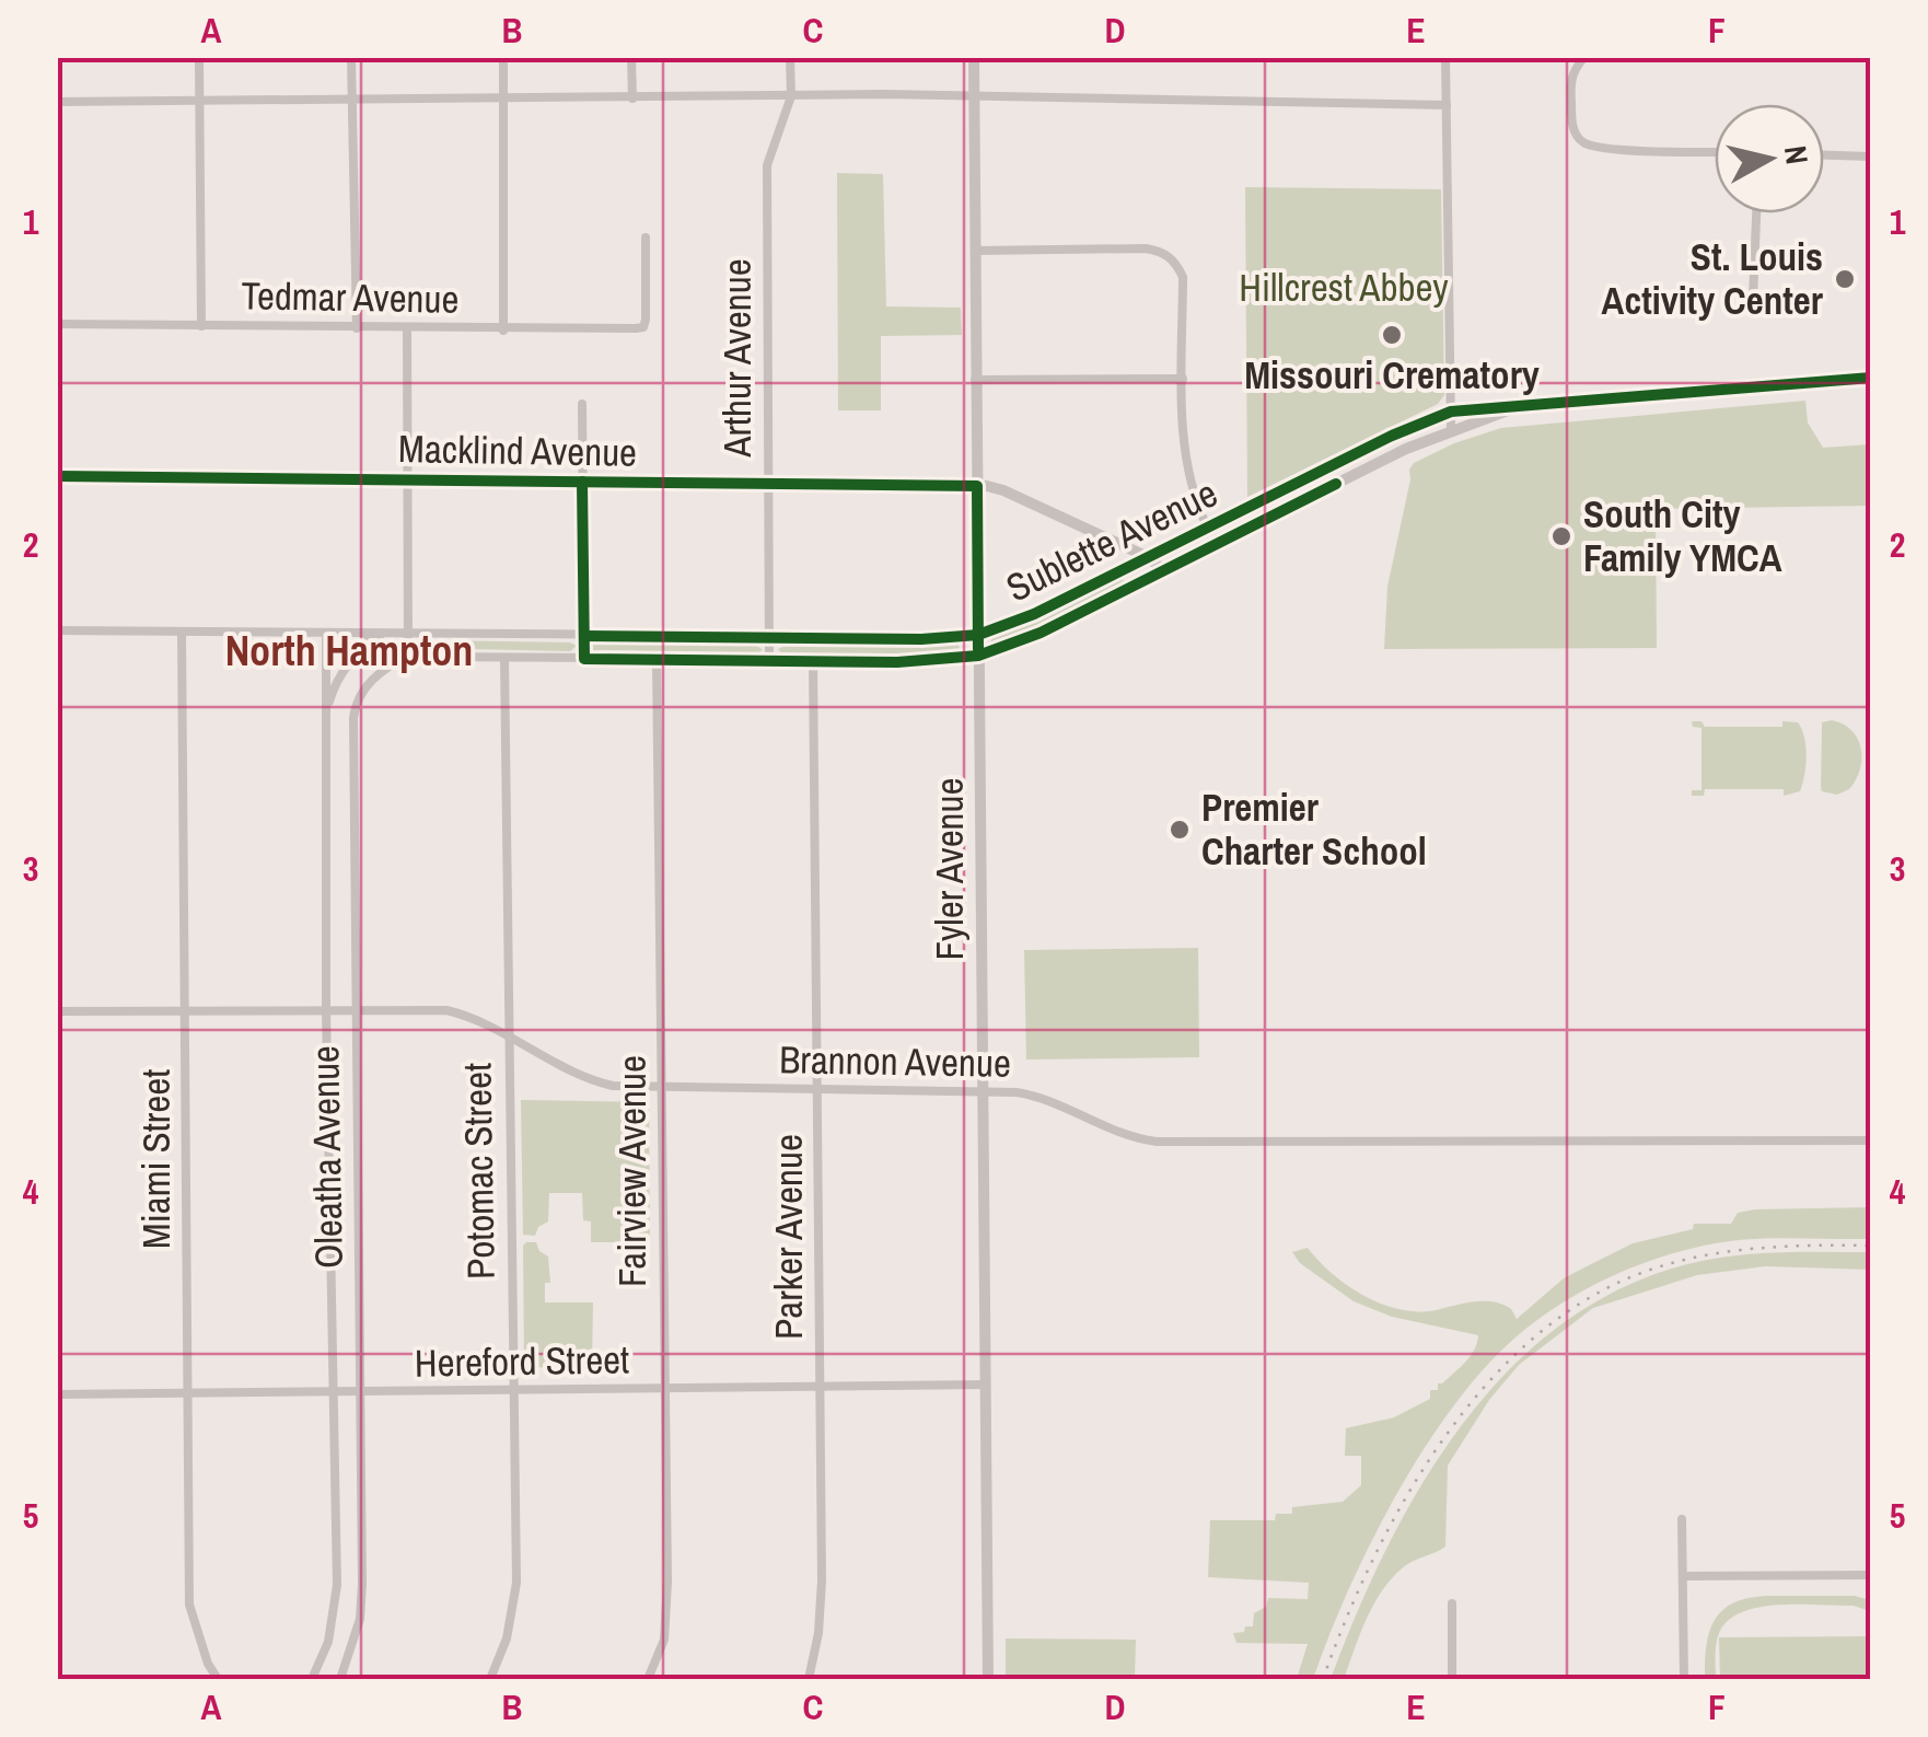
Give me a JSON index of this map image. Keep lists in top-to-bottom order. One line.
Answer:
{"streets":{"street":["Tedmar Avenue","Arthur Avenue","Macklind Avenue","Sublette Avenue","Fyler Avenue","Brannon Avenue","Oleatha Avenue","Miami Street","Potomac Street","Fairview Avenue","Parker Avenue","Hereford Street"]},"crossings":[["Arthur Avenue","Macklind Avenue"],["Arthur Avenue","Sublette Avenue"],["Macklind Avenue","Sublette Avenue"],["Macklind Avenue","Fyler Avenue"],["Sublette Avenue","Fyler Avenue"],["Sublette Avenue","Oleatha Avenue"],["Sublette Avenue","Miami Street"],["Sublette Avenue","Potomac Street"],["Sublette Avenue","Fairview Avenue"],["Sublette Avenue","Parker Avenue"],["Fyler Avenue","Brannon Avenue"],["Fyler Avenue","Hereford Street"],["Brannon Avenue","Oleatha Avenue"],["Brannon Avenue","Miami Street"],["Brannon Avenue","Potomac Street"],["Brannon Avenue","Fairview Avenue"],["Brannon Avenue","Parker Avenue"],["Oleatha Avenue","Hereford Street"],["Miami Street","Hereford Street"],["Potomac Street","Hereford Street"],["Fairview Avenue","Hereford Street"],["Parker Avenue","Hereford Street"]],"districts":["North Hampton"],"parks":["Hillcrest Abbey"],"places":["St. Louis Activity Center","Missouri Crematory","South City Family YMCA","Premier Charter School"],"north":"right","grid":{"columns":["A","B","C","D","E","F"],"rows":["1","2","3","4","5"]}}
